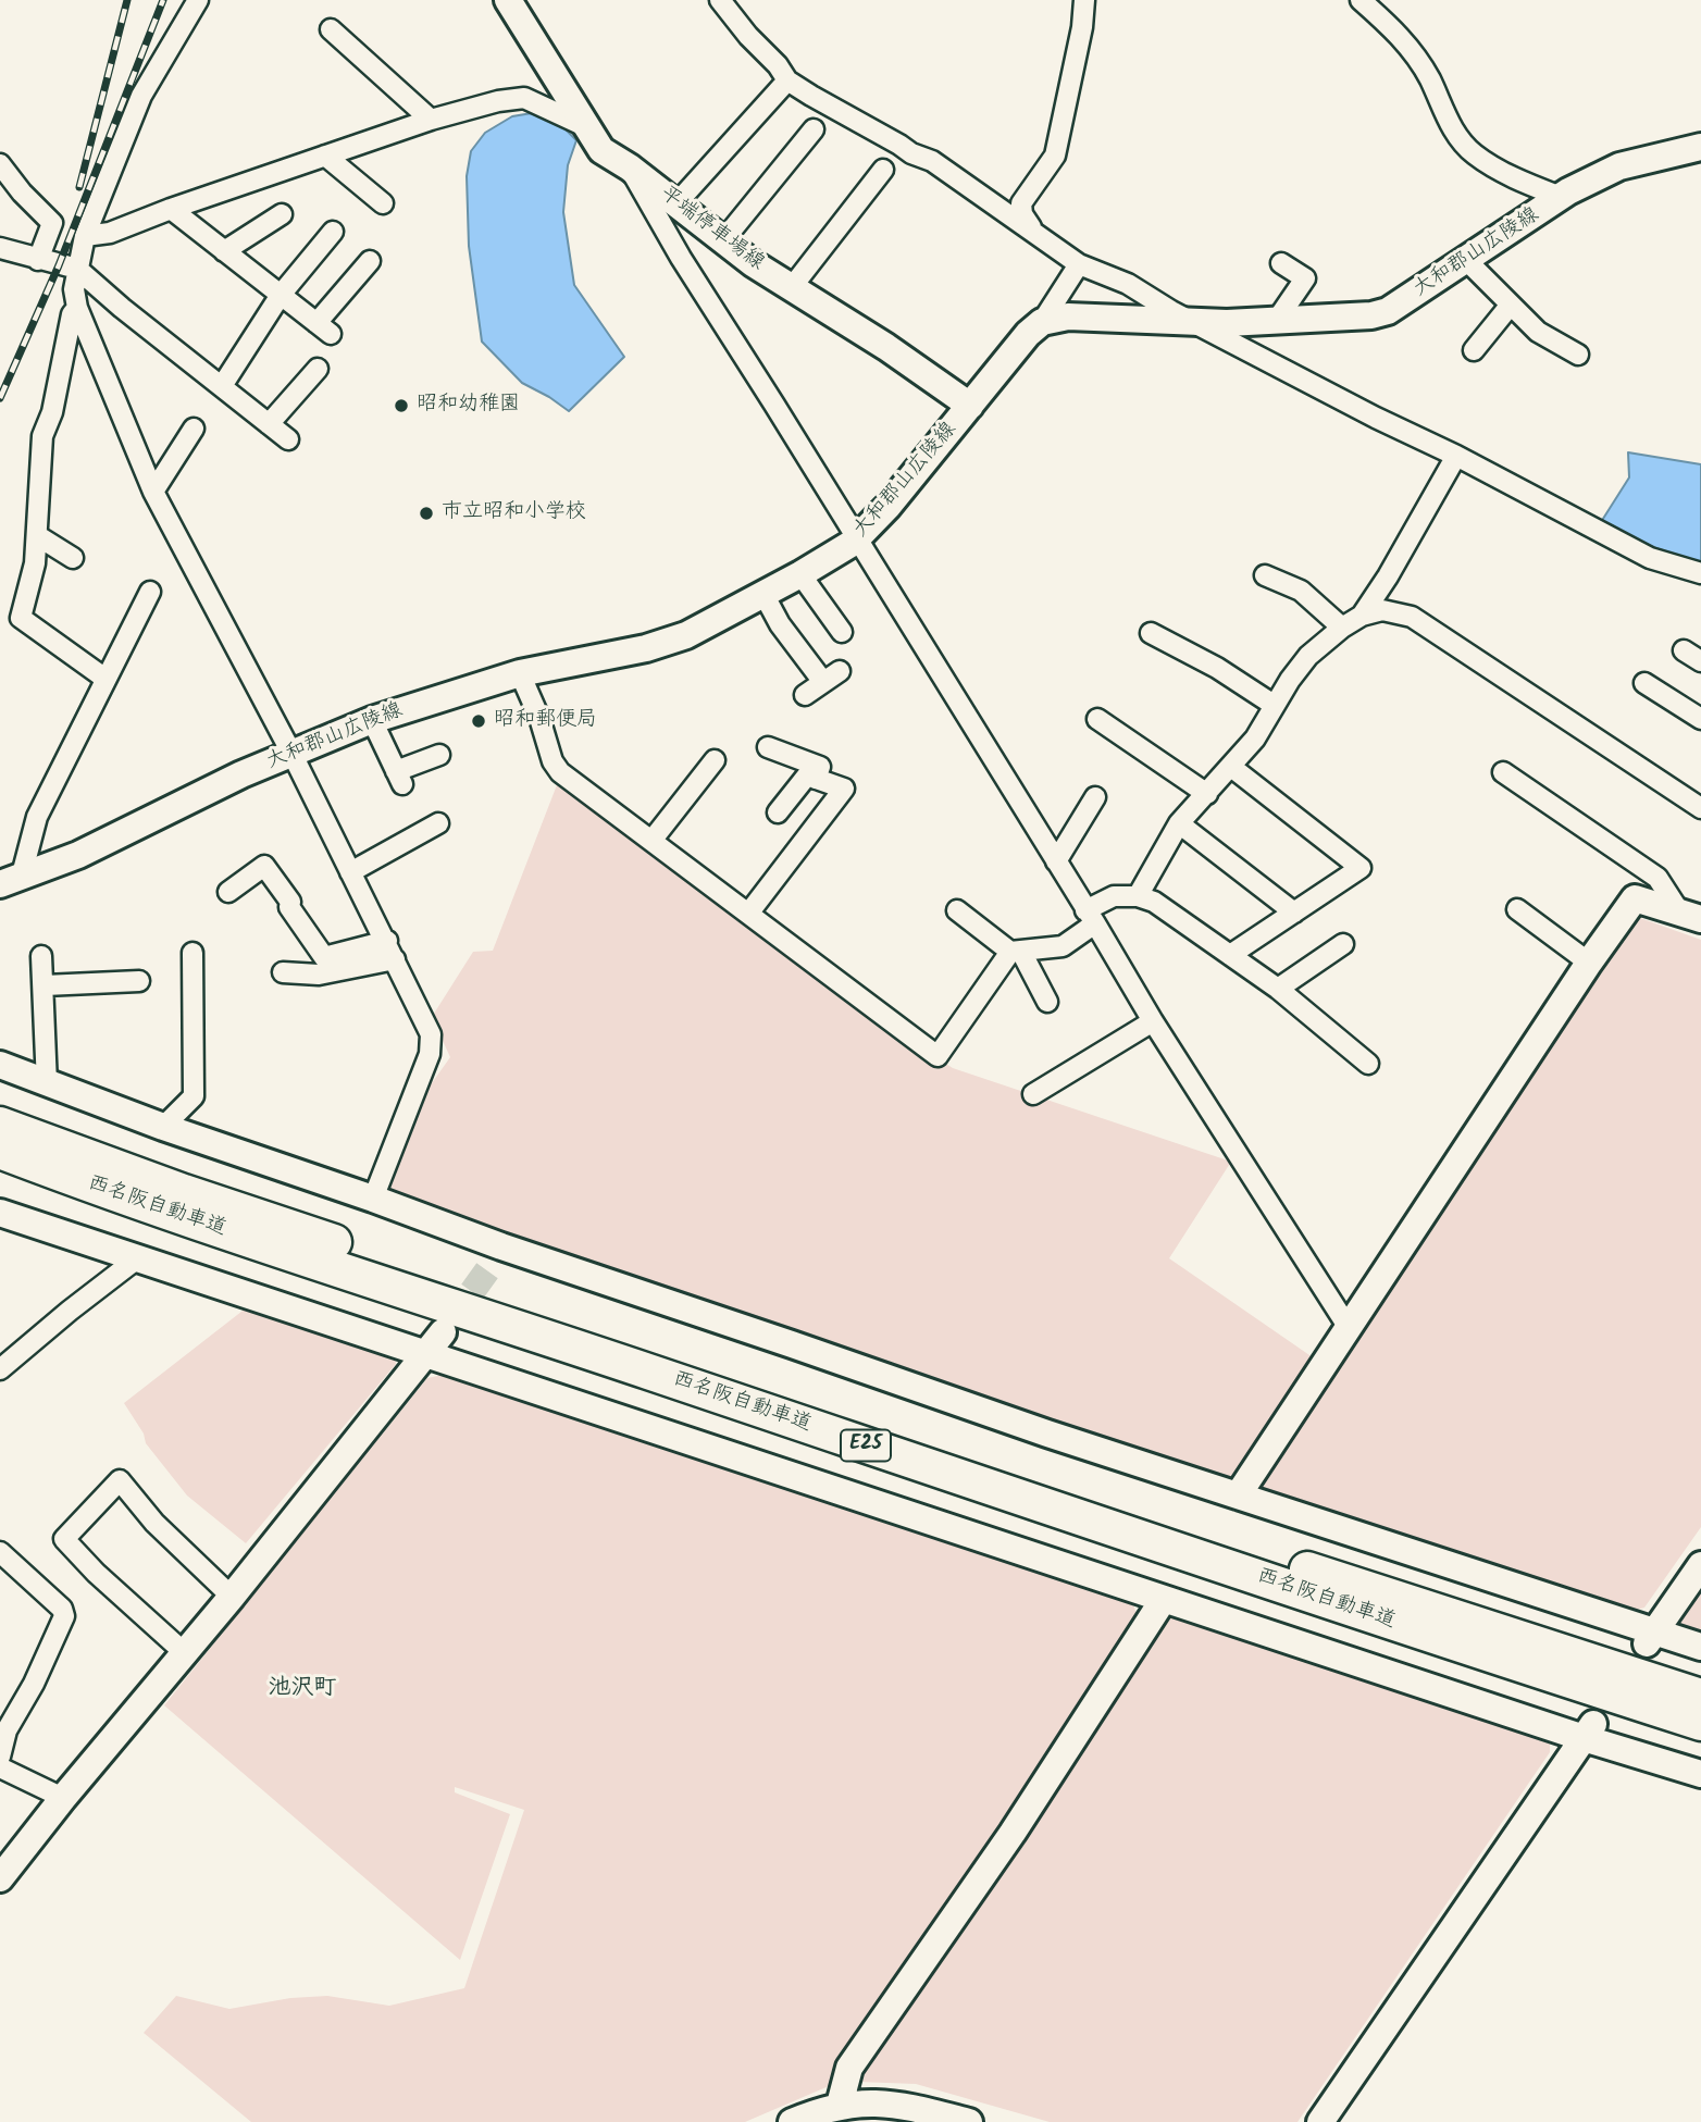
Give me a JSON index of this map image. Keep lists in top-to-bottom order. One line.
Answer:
{"streets":{"highway":["西名阪自動車道","E25"],"street":["平端停車場線","大和郡山広陵線"]},"crossings":[["平端停車場線","大和郡山広陵線"]],"districts":["池沢町"],"places":["昭和幼稚園","市立昭和小学校","昭和郵便局"]}
